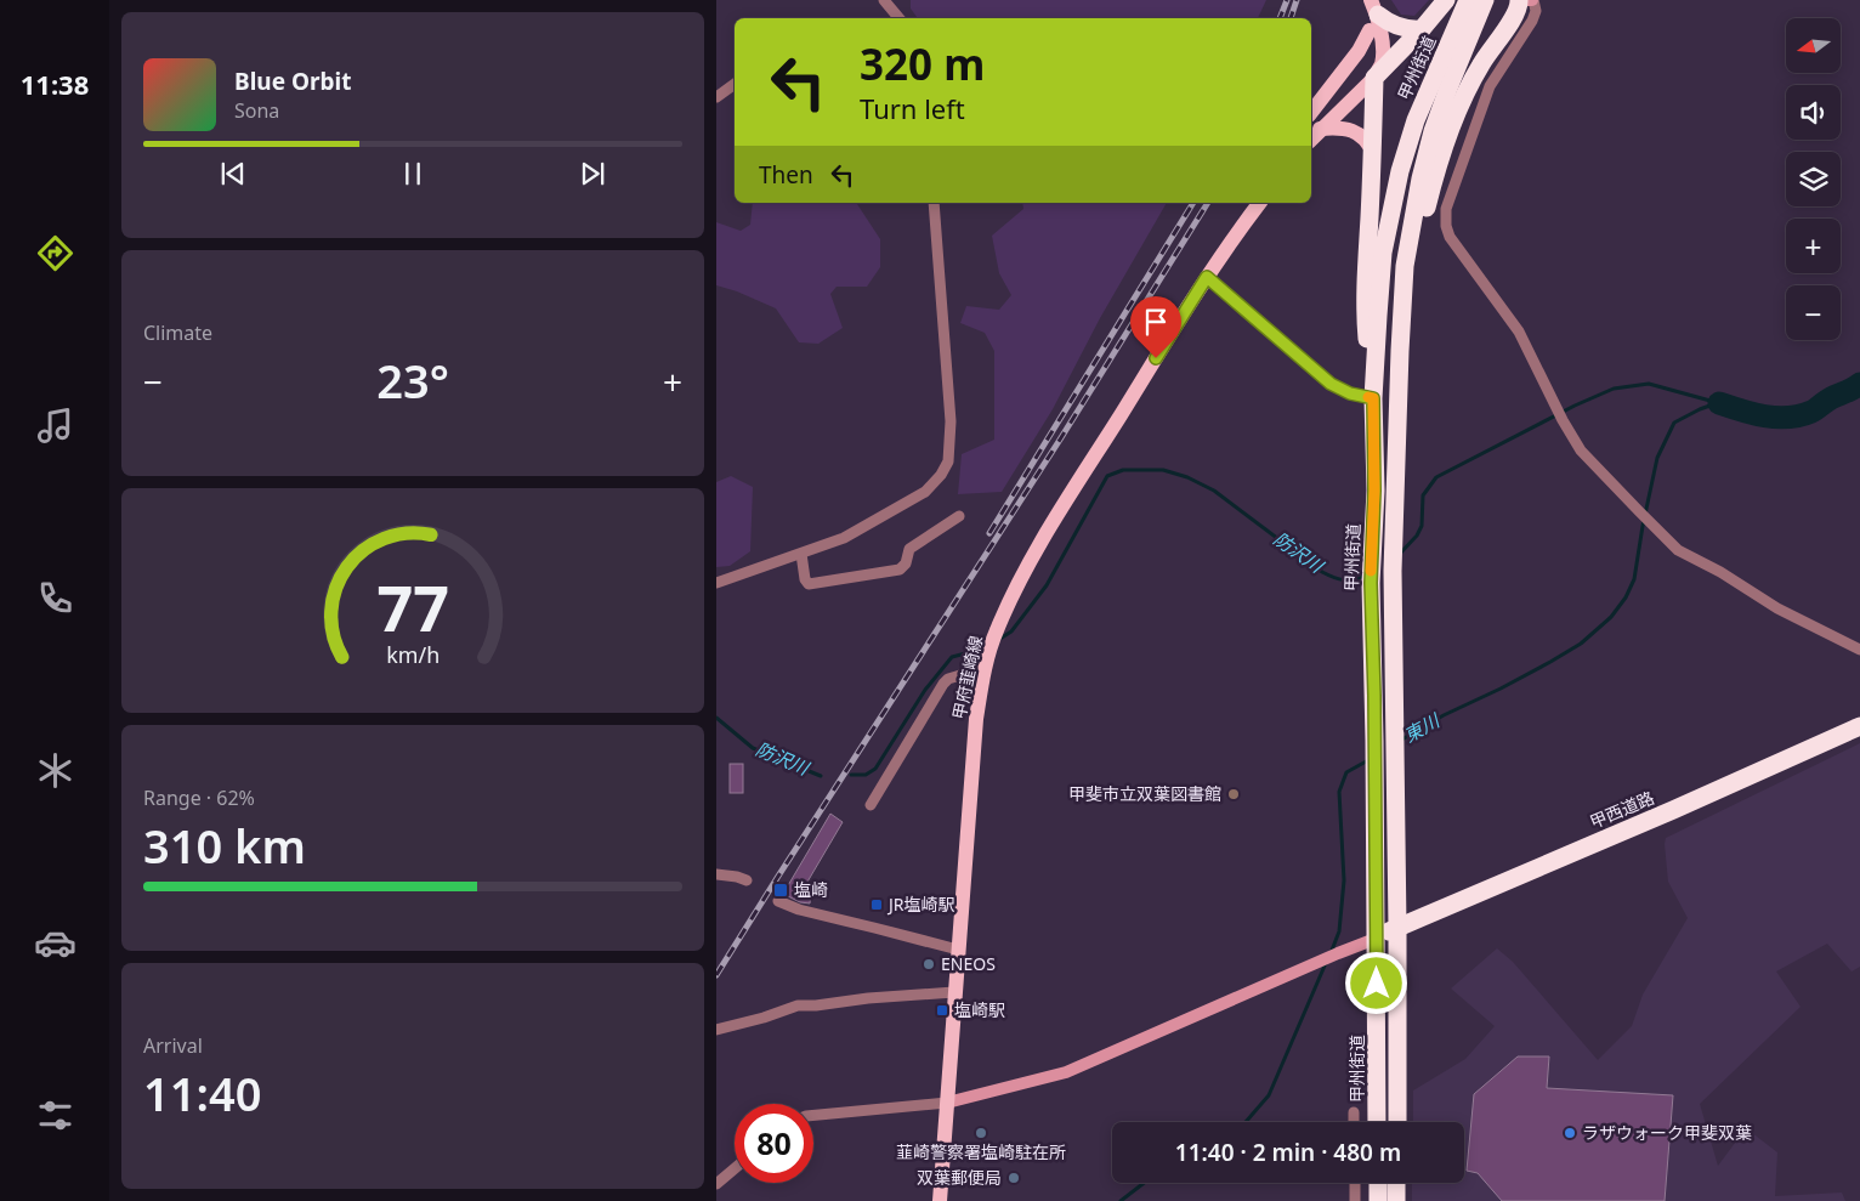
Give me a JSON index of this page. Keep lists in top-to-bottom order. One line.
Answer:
{"streets":{"highway":["甲州街道","甲西道路"],"main road":["甲府韮崎線"]},"crossings":[["甲州街道","甲西道路"]],"water":["防沢川","東川"],"places":{"other":["甲斐市立双葉図書館","ENEOS","韮崎警察署塩崎駐在所","ラザウォーク甲斐双葉","双葉郵便局"],"transit":["塩崎","JR塩崎駅","塩崎駅"]},"north":"left","page":{"tabs":"11:38","map_buttons":["+","−"],"turn":["320 m","Turn left"],"song":["Blue Orbit","Sona"],"then":"Then","tile":["Climate",["Range · 62%","310 km"],["Arrival","11:40"]],"heat":["−","23°","+"],"limit":"80","trip":"11:40 · 2 min · 480 m","gauge":["77","km/h"]}}
